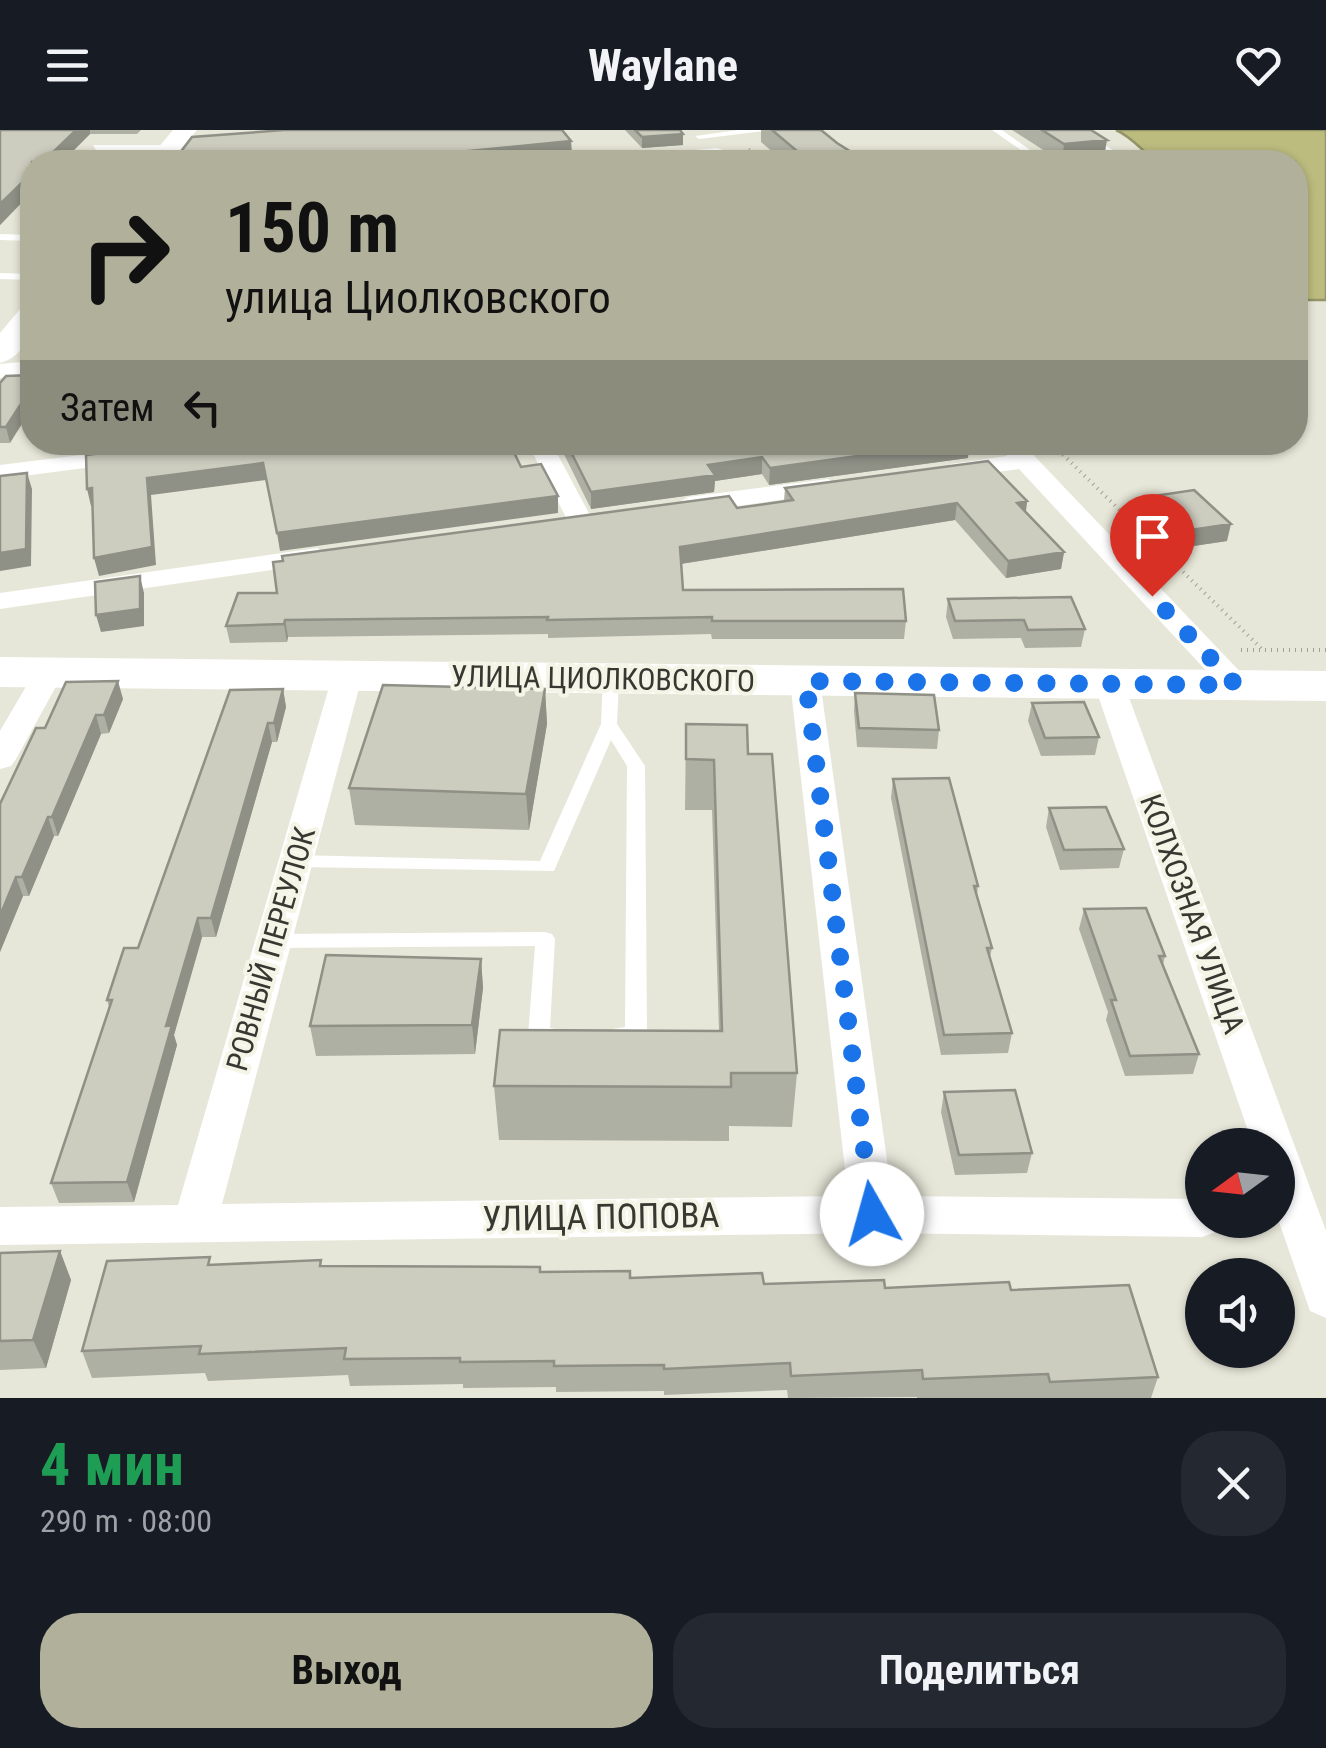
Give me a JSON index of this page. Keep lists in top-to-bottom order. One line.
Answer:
{"streets":{"main road":["УЛИЦА ЦИОЛКОВСКОГО"],"street":["КОЛХОЗНАЯ УЛИЦА","РОВНЫЙ ПЕРЕУЛОК","УЛИЦА ПОПОВА"]},"crossings":[["УЛИЦА ЦИОЛКОВСКОГО","КОЛХОЗНАЯ УЛИЦА"],["УЛИЦА ЦИОЛКОВСКОГО","РОВНЫЙ ПЕРЕУЛОК"],["РОВНЫЙ ПЕРЕУЛОК","УЛИЦА ПОПОВА"]],"north":"left","page":{"header":"Waylane","turn":["150 m","улица Циолковского"],"then":"Затем","heading":["4 мин","290 m · 08:00"],"buttons":["Выход","Поделиться"]}}
